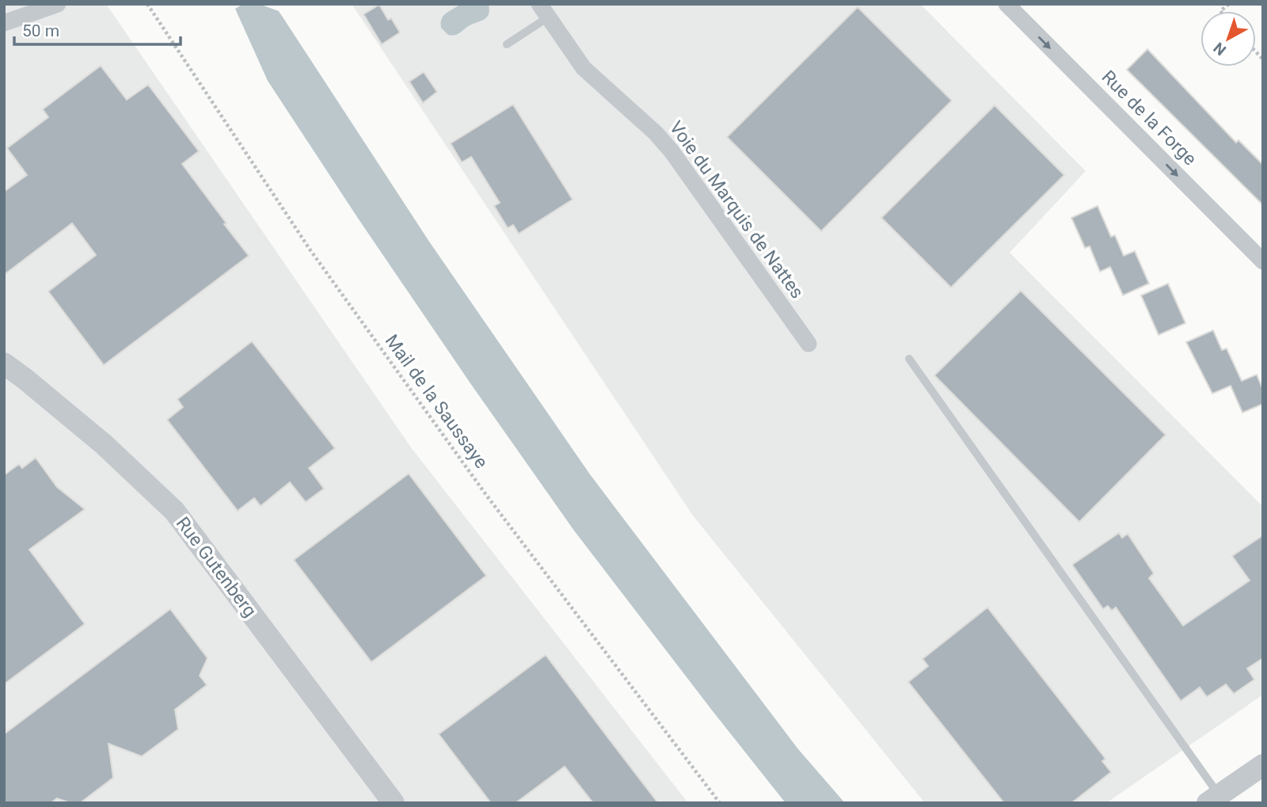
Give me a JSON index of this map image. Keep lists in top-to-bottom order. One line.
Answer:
{"streets":{"street":["Rue de la Forge","Voie du Marquis de Nattes","Rue Gutenberg"],"path":["Mail de la Saussaye"]},"one_way":["Rue de la Forge"],"scale_bar":"50 m","north":"bottom left"}
